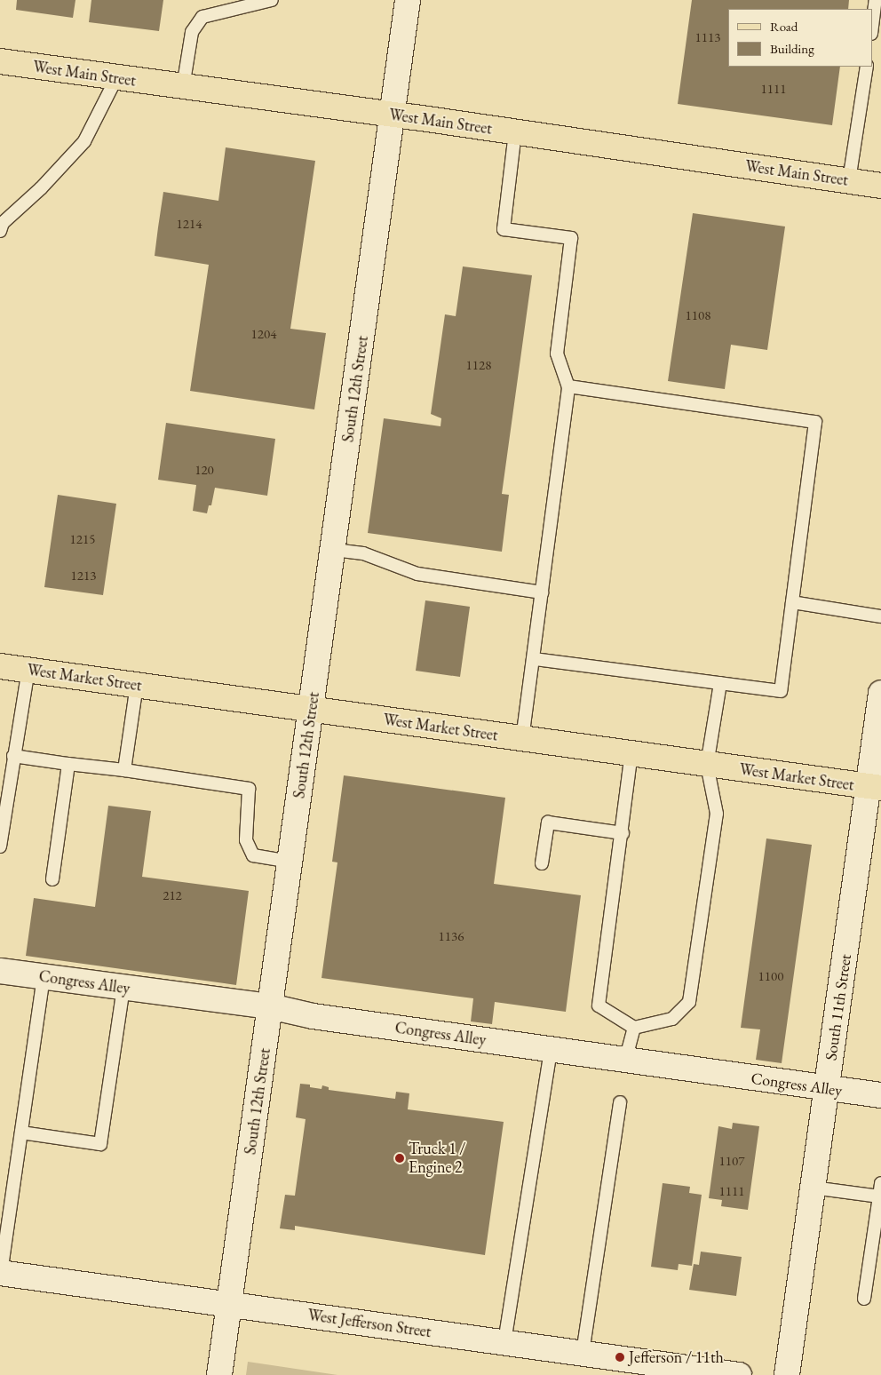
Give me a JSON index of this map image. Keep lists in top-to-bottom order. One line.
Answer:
{"streets":{"main road":["West Main Street","West Market Street"],"street":["South 12th Street","Congress Alley","South 11th Street","West Jefferson Street"]},"crossings":[["West Main Street","South 12th Street"],["South 12th Street","West Market Street"],["South 12th Street","Congress Alley"],["South 12th Street","West Jefferson Street"],["West Market Street","South 11th Street"],["Congress Alley","South 11th Street"]],"places":["Truck 1 / Engine 2","Jefferson / 11th"],"house_numbers":["1113","1111","1214","1108","1204","1128","120","1215","1213","212","1136","1100","1107","1111"],"legend":["Road","Building"]}
